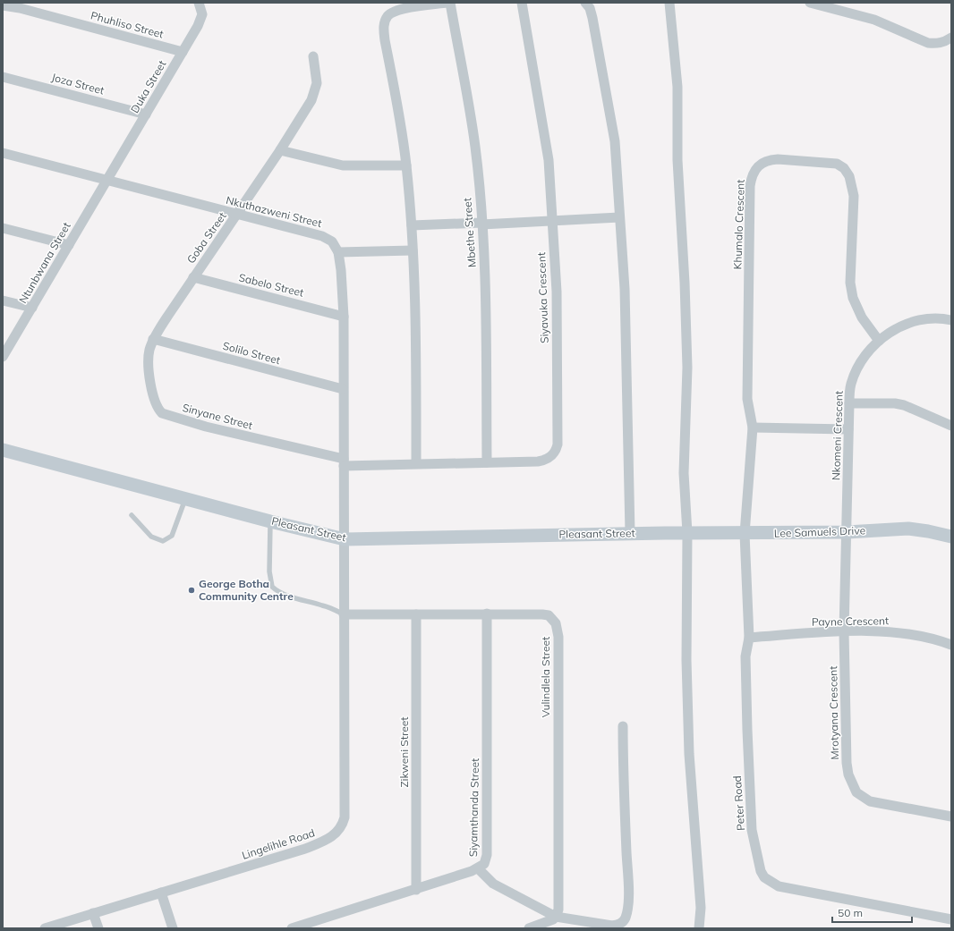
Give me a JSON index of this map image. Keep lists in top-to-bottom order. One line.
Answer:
{"streets":{"street":["Phuhliso Street","Joza Street","Duka Street","Nkuthazweni Street","Khumalo Crescent","Mbethe Street","Goba Street","Ntunbwana Street","Sabelo Street","Siyavuka Crescent","Solilo Street","Sinyane Street","Nkomeni Crescent","Pleasant Street","Lee Samuels Drive","Payne Crescent","Vulindlela Street","Mrotyana Crescent","Zikweni Street","Peter Road","Siyamthanda Street","Lingelihle Road"]},"crossings":[["Phuhliso Street","Duka Street"],["Joza Street","Duka Street"],["Duka Street","Nkuthazweni Street"],["Duka Street","Ntunbwana Street"],["Nkuthazweni Street","Goba Street"],["Nkuthazweni Street","Ntunbwana Street"],["Khumalo Crescent","Nkomeni Crescent"],["Khumalo Crescent","Lee Samuels Drive"],["Khumalo Crescent","Peter Road"],["Mbethe Street","Siyavuka Crescent"],["Goba Street","Sabelo Street"],["Goba Street","Solilo Street"],["Goba Street","Sinyane Street"],["Siyavuka Crescent","Sinyane Street"],["Solilo Street","Sinyane Street"],["Nkomeni Crescent","Lee Samuels Drive"],["Nkomeni Crescent","Mrotyana Crescent"],["Pleasant Street","Lee Samuels Drive"],["Pleasant Street","Lingelihle Road"],["Lee Samuels Drive","Mrotyana Crescent"],["Lee Samuels Drive","Peter Road"],["Payne Crescent","Mrotyana Crescent"],["Payne Crescent","Peter Road"],["Vulindlela Street","Zikweni Street"],["Vulindlela Street","Siyamthanda Street"],["Vulindlela Street","Lingelihle Road"],["Zikweni Street","Siyamthanda Street"]],"places":["George Botha Community Centre"],"scale_bar":"50 m"}
